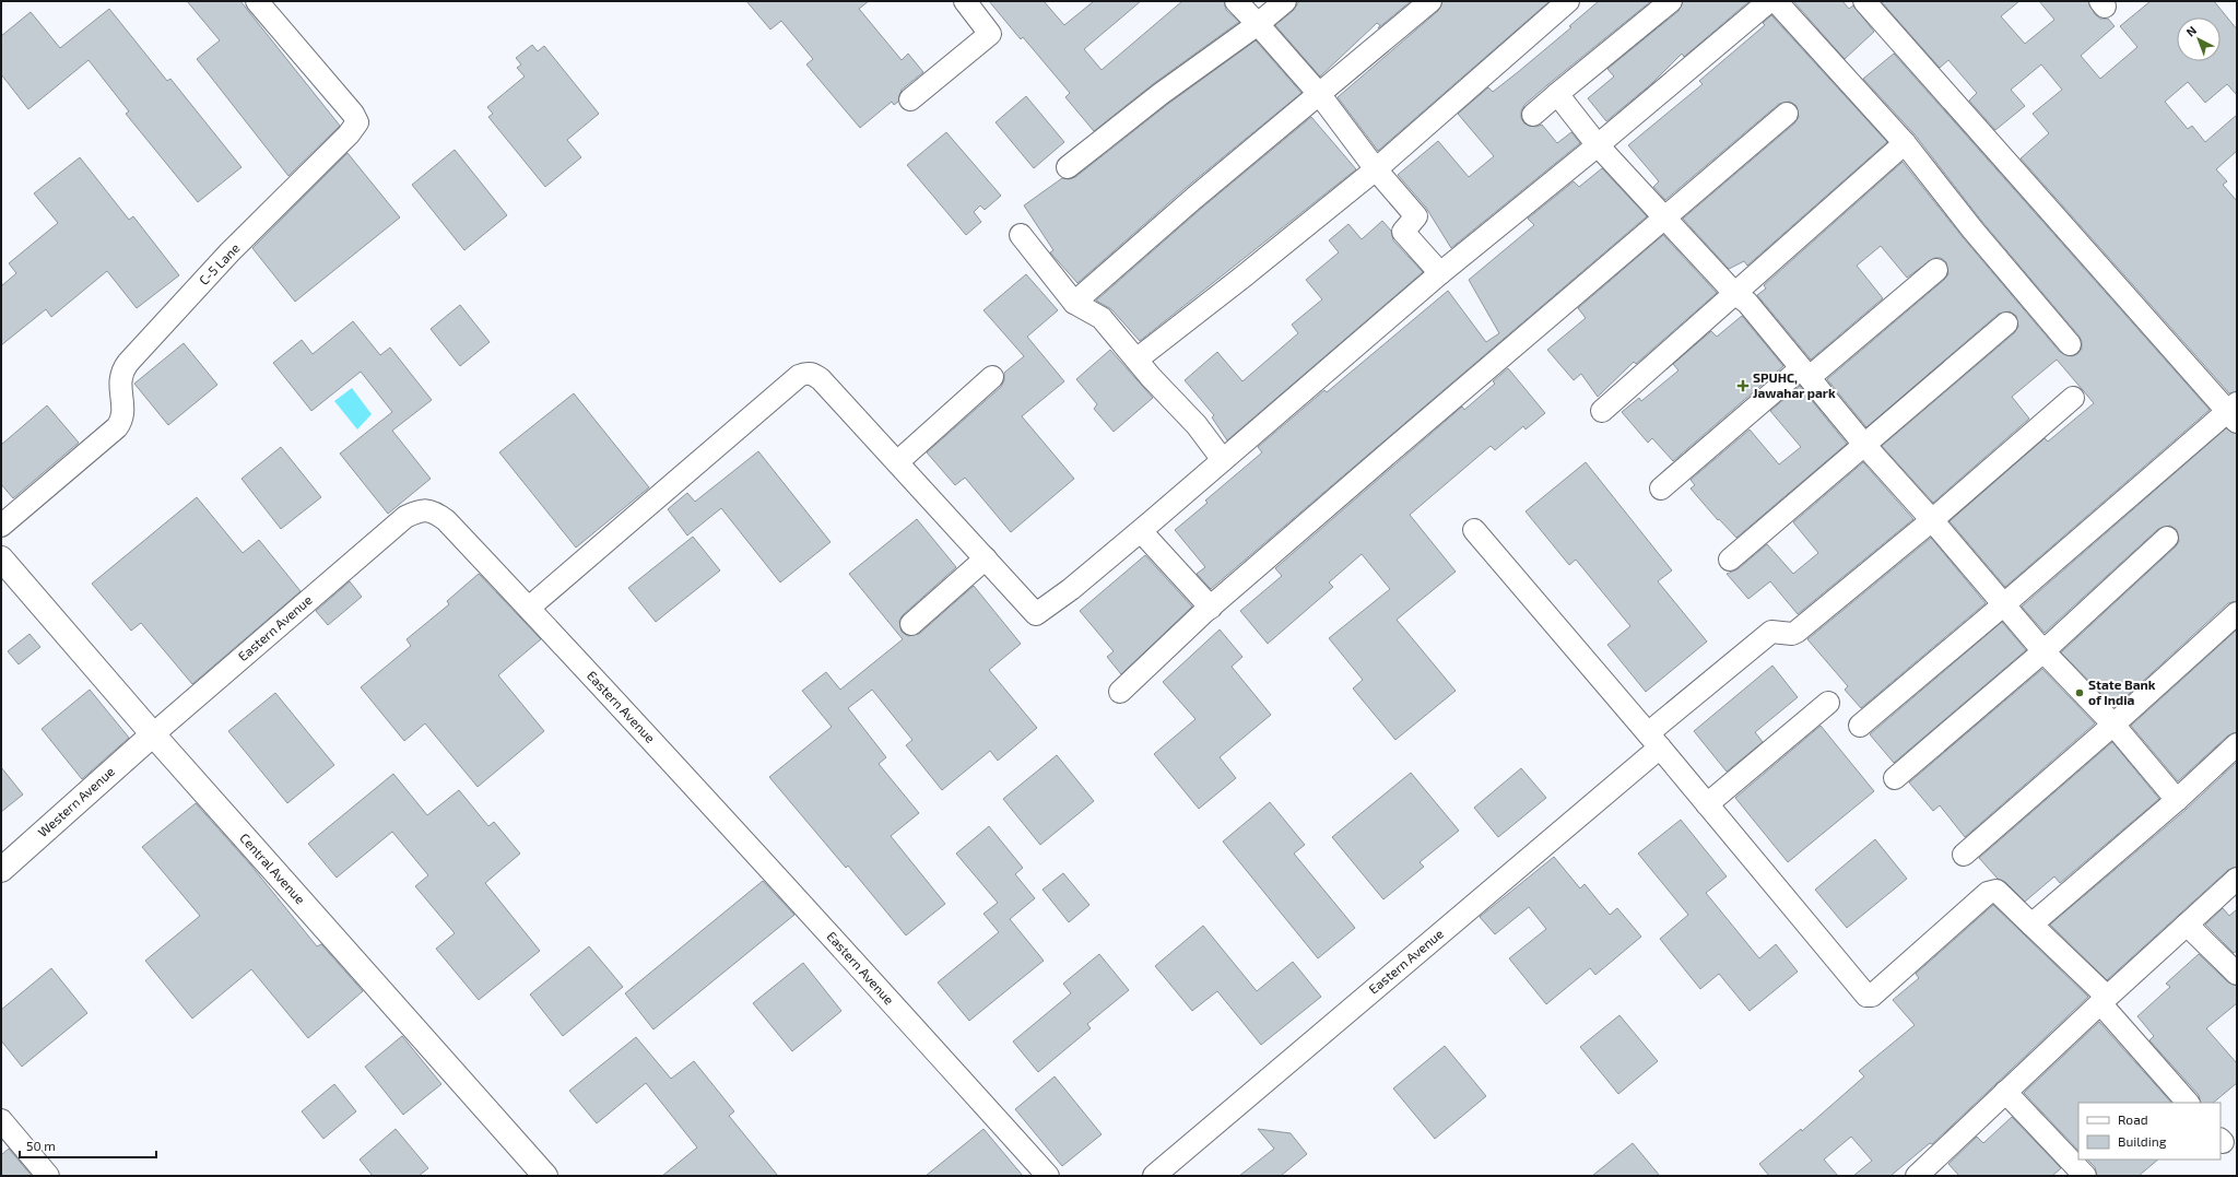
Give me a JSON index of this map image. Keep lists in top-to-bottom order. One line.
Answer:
{"streets":{"street":["C-5 Lane","Eastern Avenue","Western Avenue","Central Avenue"]},"crossings":[["Eastern Avenue","Western Avenue"],["Eastern Avenue","Central Avenue"],["Western Avenue","Central Avenue"]],"places":{"health":["SPUHC, Jawahar park"],"other":["State Bank of India"]},"legend":["Road","Building"],"scale_bar":"50 m","north":"top left"}
